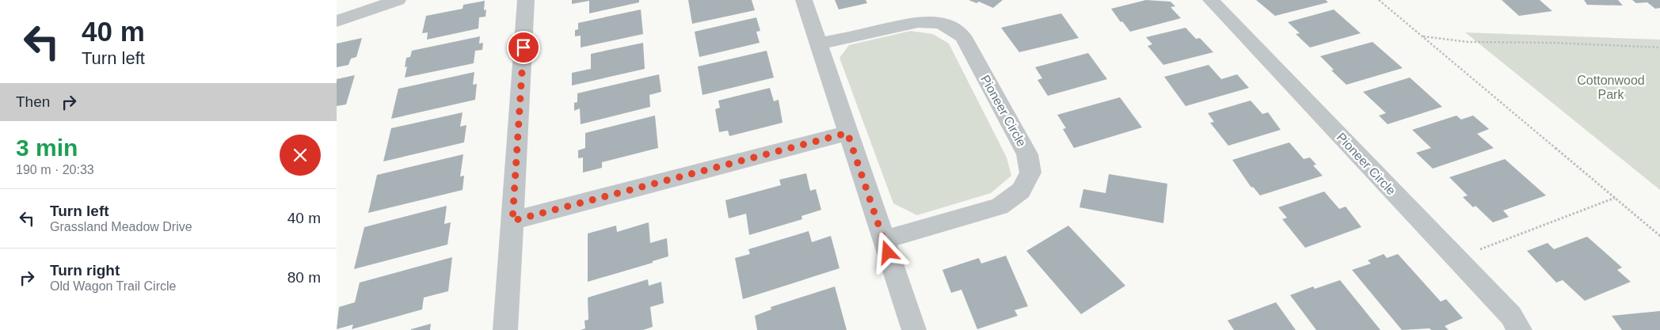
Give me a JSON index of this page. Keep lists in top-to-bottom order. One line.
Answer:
{"streets":{"street":["Pioneer Circle"]},"parks":["Cottonwood Park"],"page":{"turn":["40 m","Turn left"],"then":"Then","heading":["3 min","190 m · 20:33"],"list":[{"name":"Turn left","note":"Grassland Meadow Drive","value":"40 m"},{"name":"Turn right","note":"Old Wagon Trail Circle","value":"80 m"}]}}
